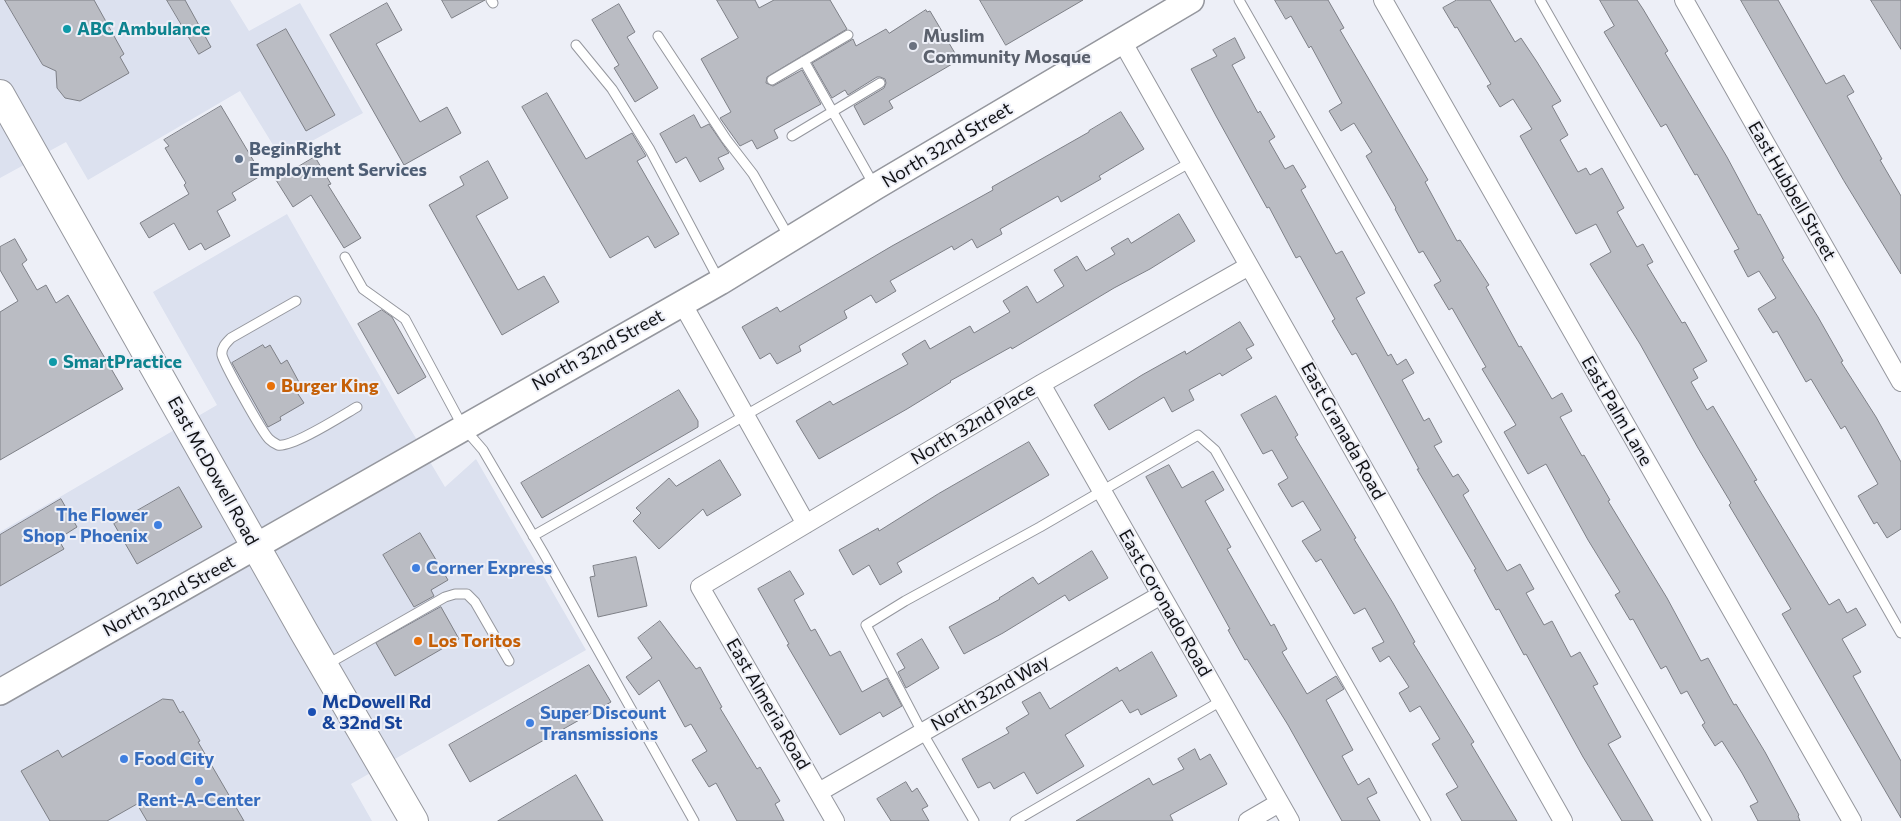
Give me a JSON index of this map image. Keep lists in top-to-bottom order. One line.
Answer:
{"streets":{"main road":["North 32nd Street","East McDowell Road"],"street":["East Hubbell Street","East Palm Lane","North 32nd Place","East Granada Road","East Coronado Road","North 32nd Way","East Almeria Road"]},"crossings":[["North 32nd Street","East Granada Road"],["North 32nd Street","East McDowell Road"],["North 32nd Place","East Granada Road"],["North 32nd Place","East Coronado Road"],["North 32nd Place","East Almeria Road"],["East Coronado Road","North 32nd Way"],["North 32nd Way","East Almeria Road"]],"places":["ABC Ambulance","Muslim Community Mosque","BeginRight Employment Services","SmartPractice","Burger King","The Flower Shop - Phoenix","Corner Express","Los Toritos","McDowell Rd & 32nd St","Super Discount Transmissions","Food City","Rent-A-Center"]}
